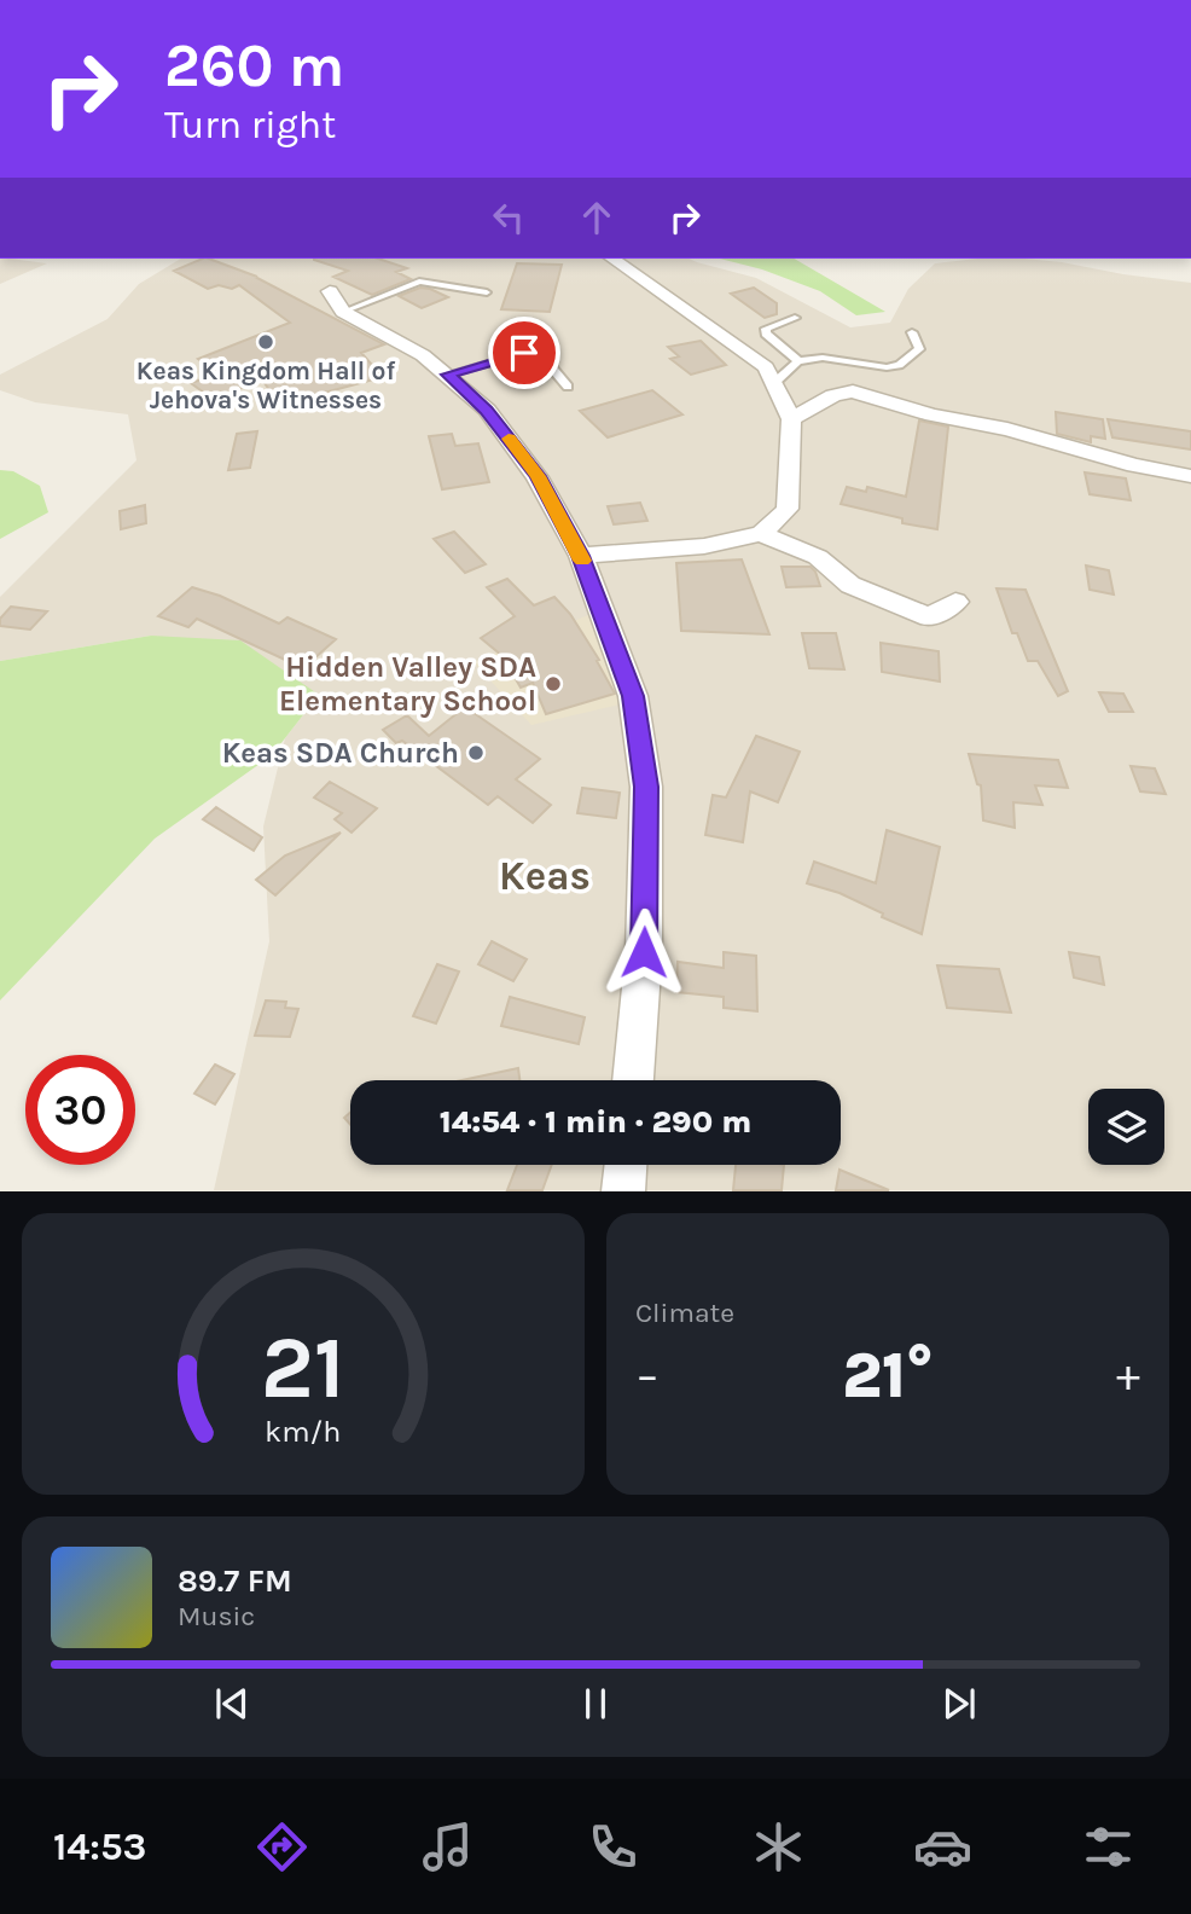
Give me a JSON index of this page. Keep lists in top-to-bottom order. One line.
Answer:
{"districts":["Keas"],"places":["Keas Kingdom Hall of Jehova's Witnesses","Hidden Valley SDA Elementary School","Keas SDA Church"],"page":{"turn":["260 m","Turn right"],"limit":"30","trip":"14:54 · 1 min · 290 m","tile":"Climate","heat":["−","21°","+"],"song":["89.7 FM","Music"],"tabs":"14:53","gauge":["21","km/h"]}}
